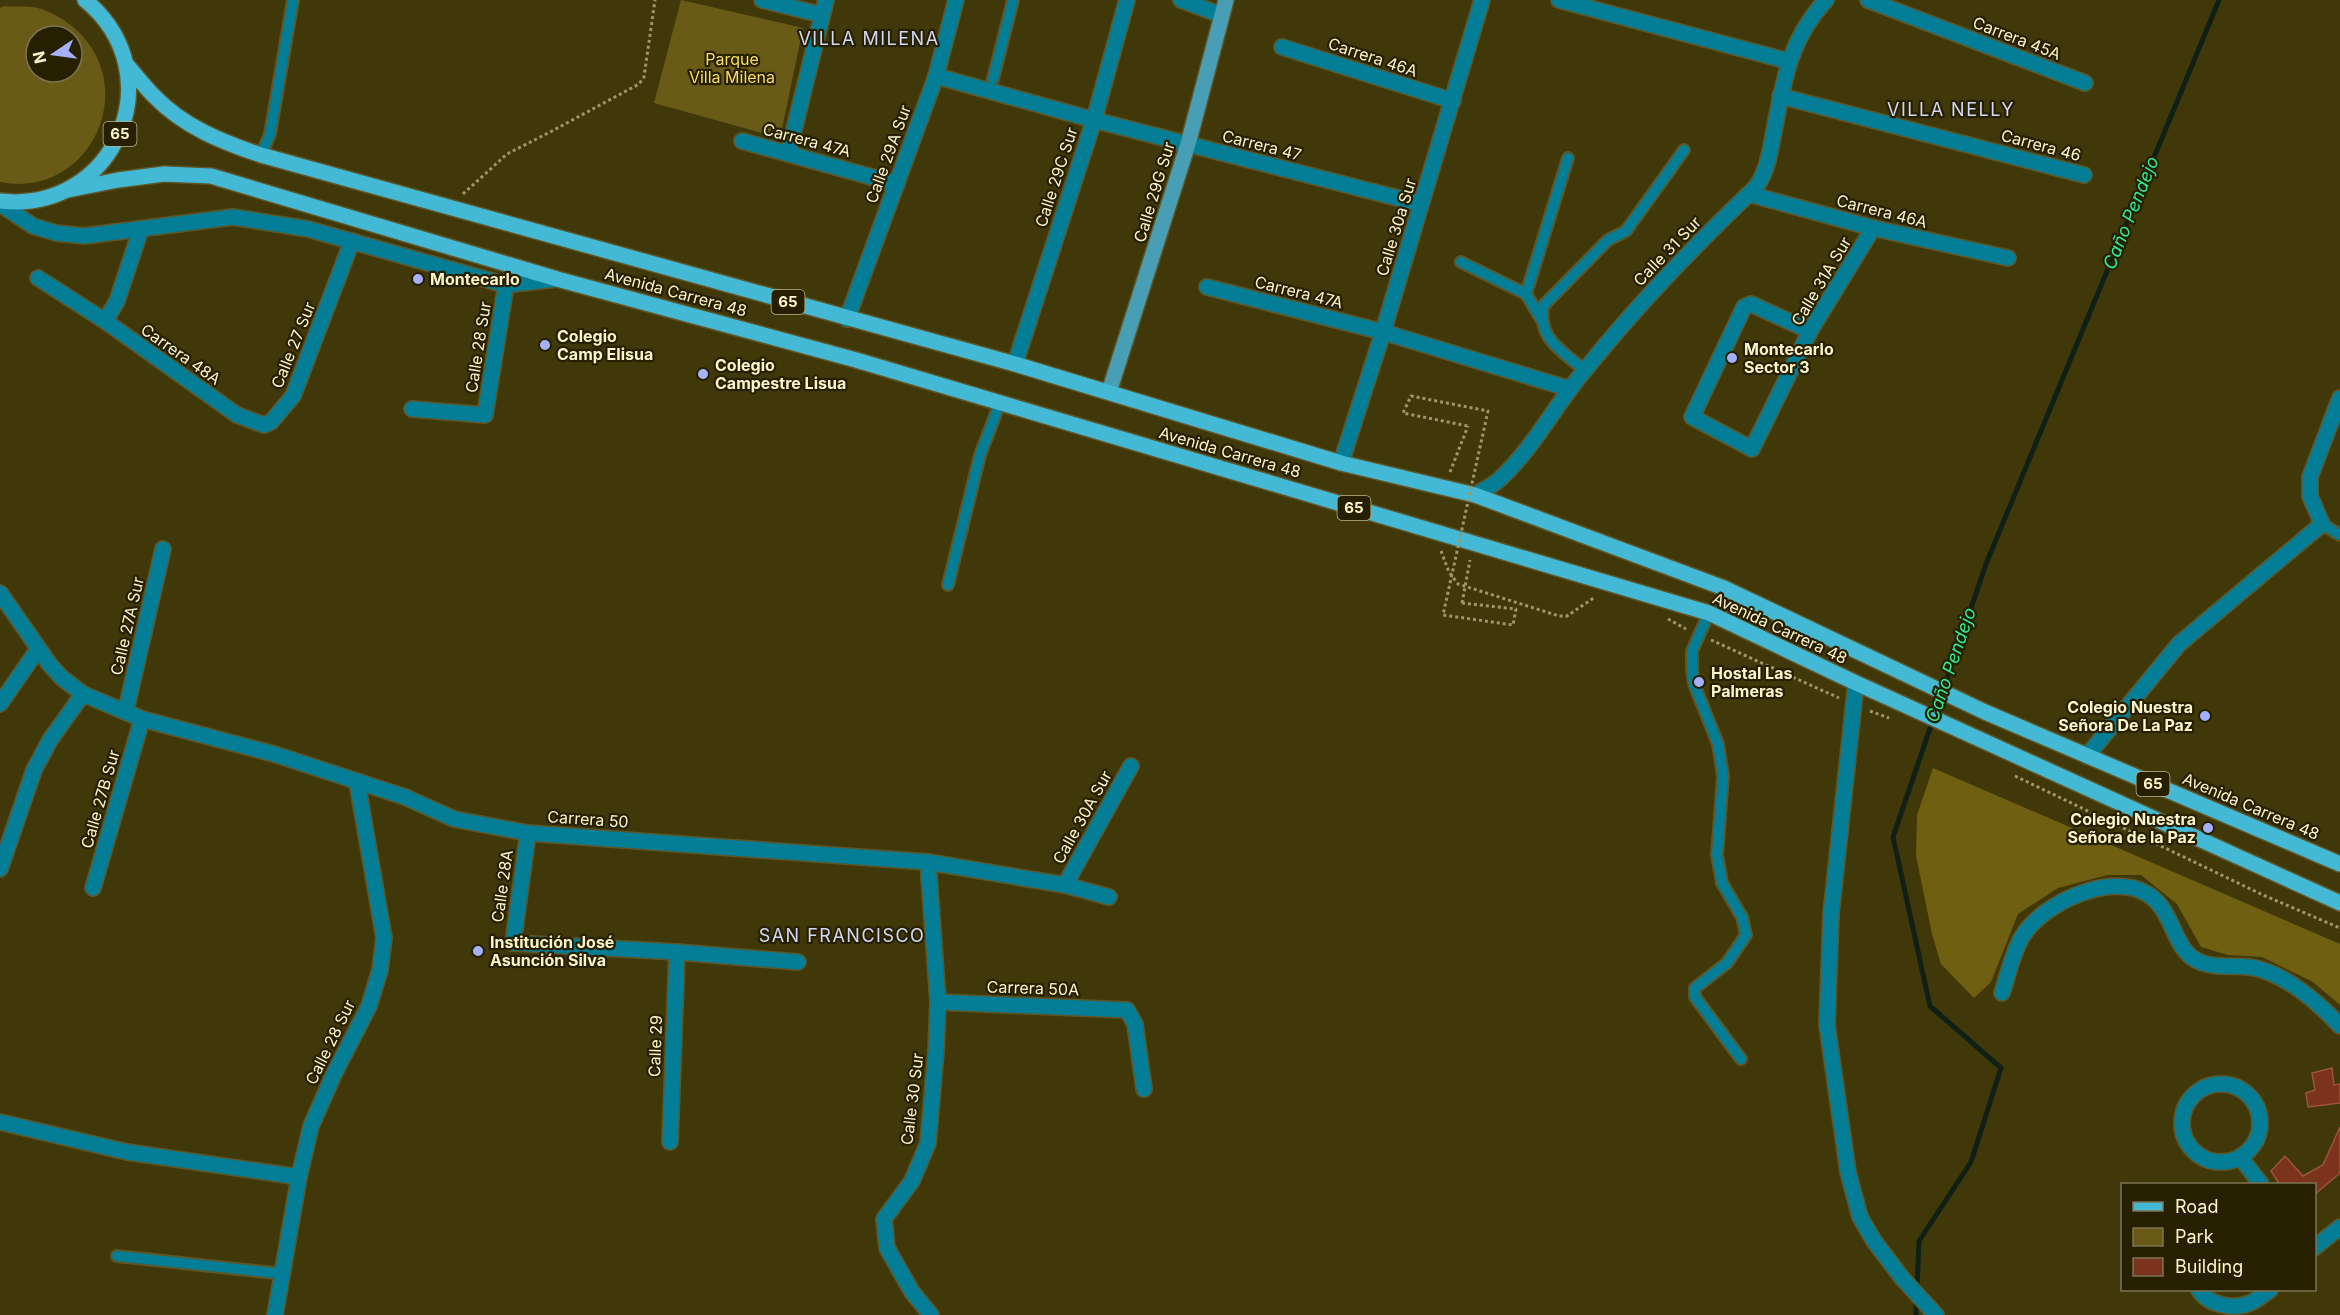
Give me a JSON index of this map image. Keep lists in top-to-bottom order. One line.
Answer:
{"streets":{"main road":["65","Avenida Carrera 48"],"street":["Carrera 45A","Carrera 46A","Carrera 47A","Carrera 47","Carrera 46","Calle 29A Sur","Calle 29C Sur","Calle 29G Sur","Calle 30a Sur","Calle 31 Sur","Calle 31A Sur","Calle 27 Sur","Calle 28 Sur","Carrera 48A","Calle 27A Sur","Calle 27B Sur","Calle 30A Sur","Carrera 50","Calle 28A","Carrera 50A","Calle 29","Calle 30 Sur"]},"crossings":[["Carrera 46A","Calle 30a Sur"],["Carrera 46A","Calle 31 Sur"],["Carrera 46A","Calle 31A Sur"],["65","Avenida Carrera 48"],["Carrera 47A","Calle 29A Sur"],["Carrera 47A","Calle 30a Sur"],["Carrera 47A","Calle 31 Sur"],["Carrera 47","Calle 29A Sur"],["Carrera 47","Calle 29C Sur"],["Carrera 47","Calle 29G Sur"],["Carrera 47","Calle 30a Sur"],["Carrera 46","Calle 31 Sur"],["Calle 29A Sur","Avenida Carrera 48"],["Calle 29C Sur","Avenida Carrera 48"],["Calle 29G Sur","Avenida Carrera 48"],["Calle 30a Sur","Avenida Carrera 48"],["Calle 31 Sur","Avenida Carrera 48"],["Calle 27 Sur","Carrera 48A"],["Calle 28 Sur","Carrera 50"],["Calle 27A Sur","Carrera 50"],["Calle 27B Sur","Carrera 50"],["Calle 30A Sur","Carrera 50"],["Carrera 50","Calle 28A"],["Carrera 50","Calle 30 Sur"],["Calle 28A","Calle 29"],["Carrera 50A","Calle 30 Sur"]],"districts":["VILLA MILENA","VILLA NELLY","SAN FRANCISCO"],"water":["Caño Pendejo"],"parks":["Parque Villa Milena"],"places":["Montecarlo","Colegio Camp Elisua","Montecarlo Sector 3","Colegio Campestre Lisua","Hostal Las Palmeras","Colegio Nuestra Señora De La Paz","Colegio Nuestra Señora de la Paz","Institución José Asunción Silva"],"legend":["Road","Park","Building"],"north":"left"}
